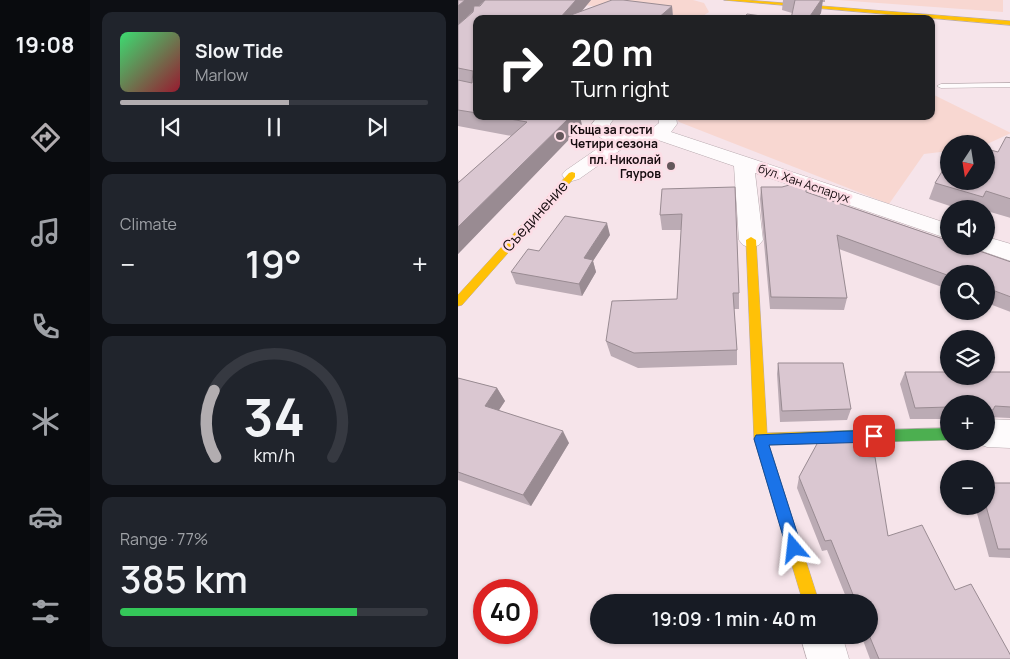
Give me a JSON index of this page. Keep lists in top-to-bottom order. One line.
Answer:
{"streets":{"street":["бул. Хан Аспарух","Съединение"]},"places":["Къща за гости Четири сезона","пл. Николай Гяуров"],"north":"bottom","page":{"tabs":"19:08","turn":["20 m","Turn right"],"song":["Slow Tide","Marlow"],"map_buttons":["+","−"],"tile":["Climate",["Range · 77%","385 km"]],"heat":["−","19°","+"],"limit":"40","trip":"19:09 · 1 min · 40 m","gauge":["34","km/h"]}}
